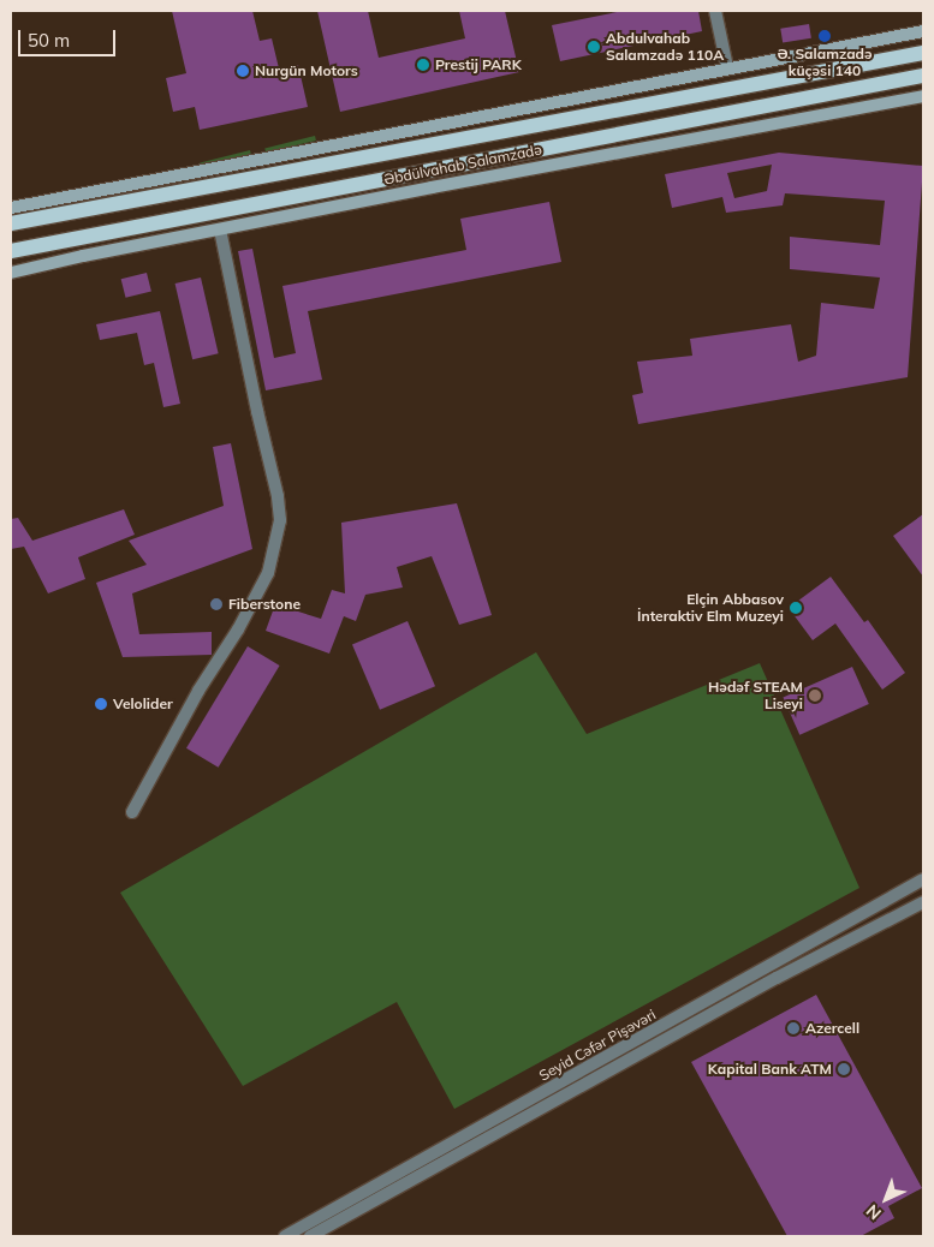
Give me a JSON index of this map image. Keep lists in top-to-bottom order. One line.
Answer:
{"streets":{"main road":["Əbdülvahab Salamzadə"],"street":["Seyid Cəfər Pişəvəri"]},"places":["Ə. Salamzadə küçəsi 140","Abdulvahab Salamzadə 110A","Prestij PARK","Nurgün Motors","Fiberstone","Elçin Abbasov İnteraktiv Elm Muzeyi","Hədəf STEAM Liseyi","Velolider","Azercell","Kapital Bank ATM"],"scale_bar":"50 m","north":"bottom left"}
